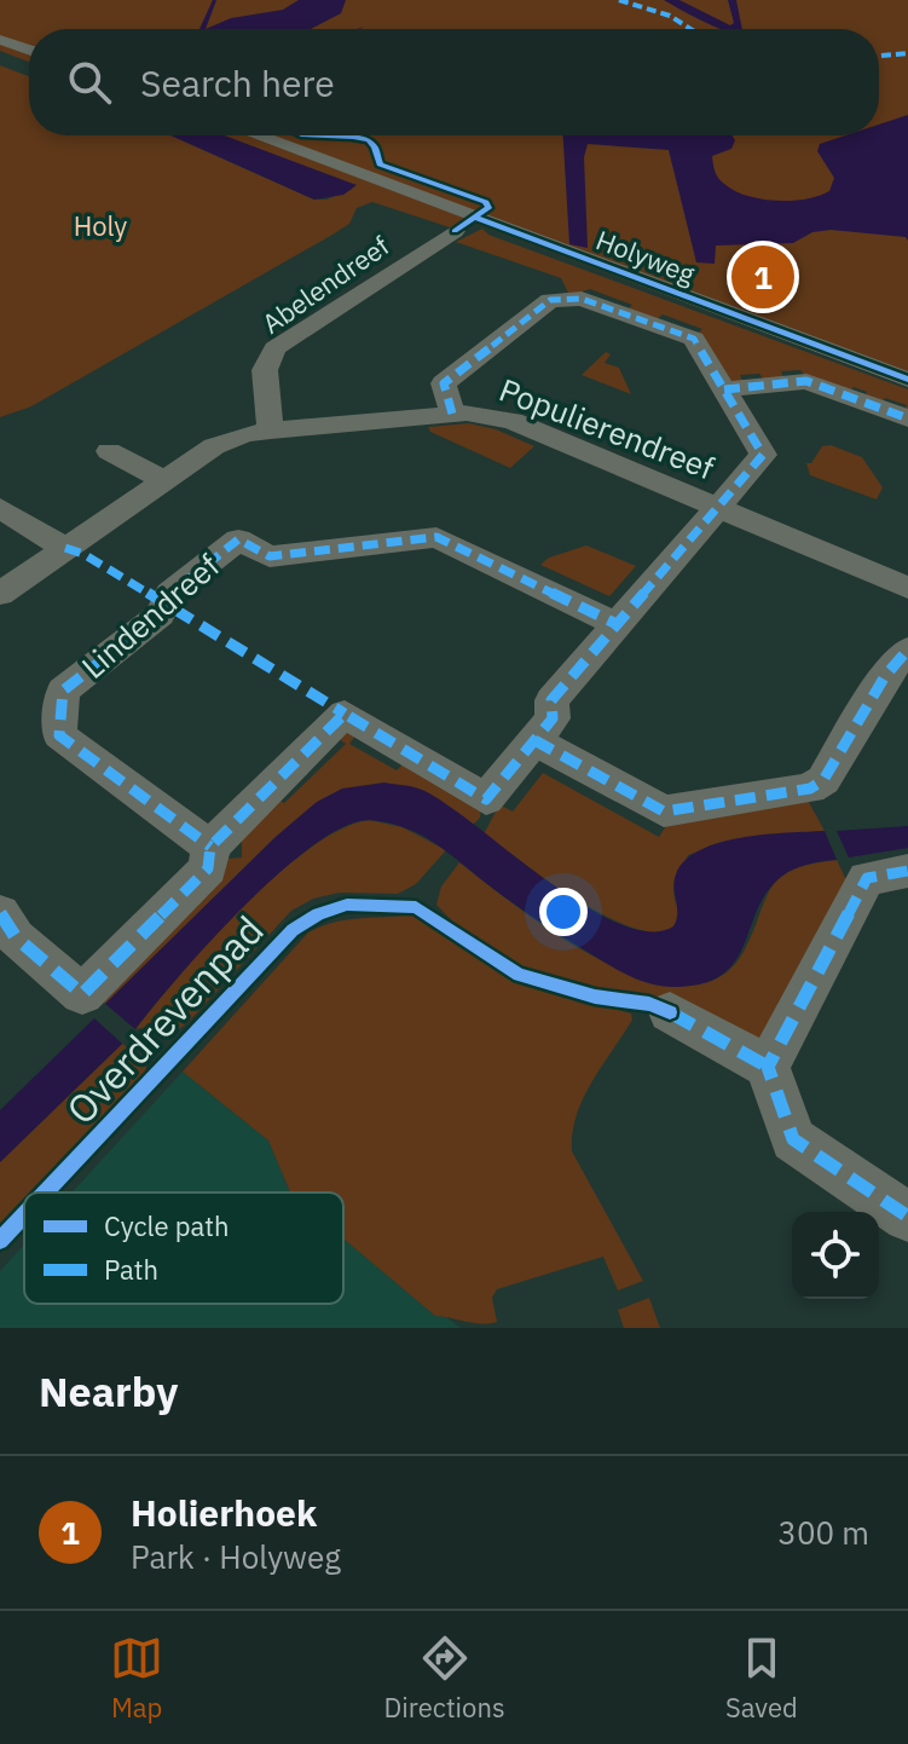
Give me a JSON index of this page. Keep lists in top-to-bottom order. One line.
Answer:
{"streets":{"street":["Holyweg","Abelendreef","Populierendreef","Lindendreef"],"cycle path":["Overdrevenpad"]},"crossings":[["Abelendreef","Populierendreef"]],"parks":["Holy"],"legend":["Cycle path","Path"],"page":{"search":"Search here","pins":"1","heading":"Nearby","list":[{"mark":"1","name":"Holierhoek","note":"Park · Holyweg","value":"300 m"}],"nav":["Map","Directions","Saved"]}}
